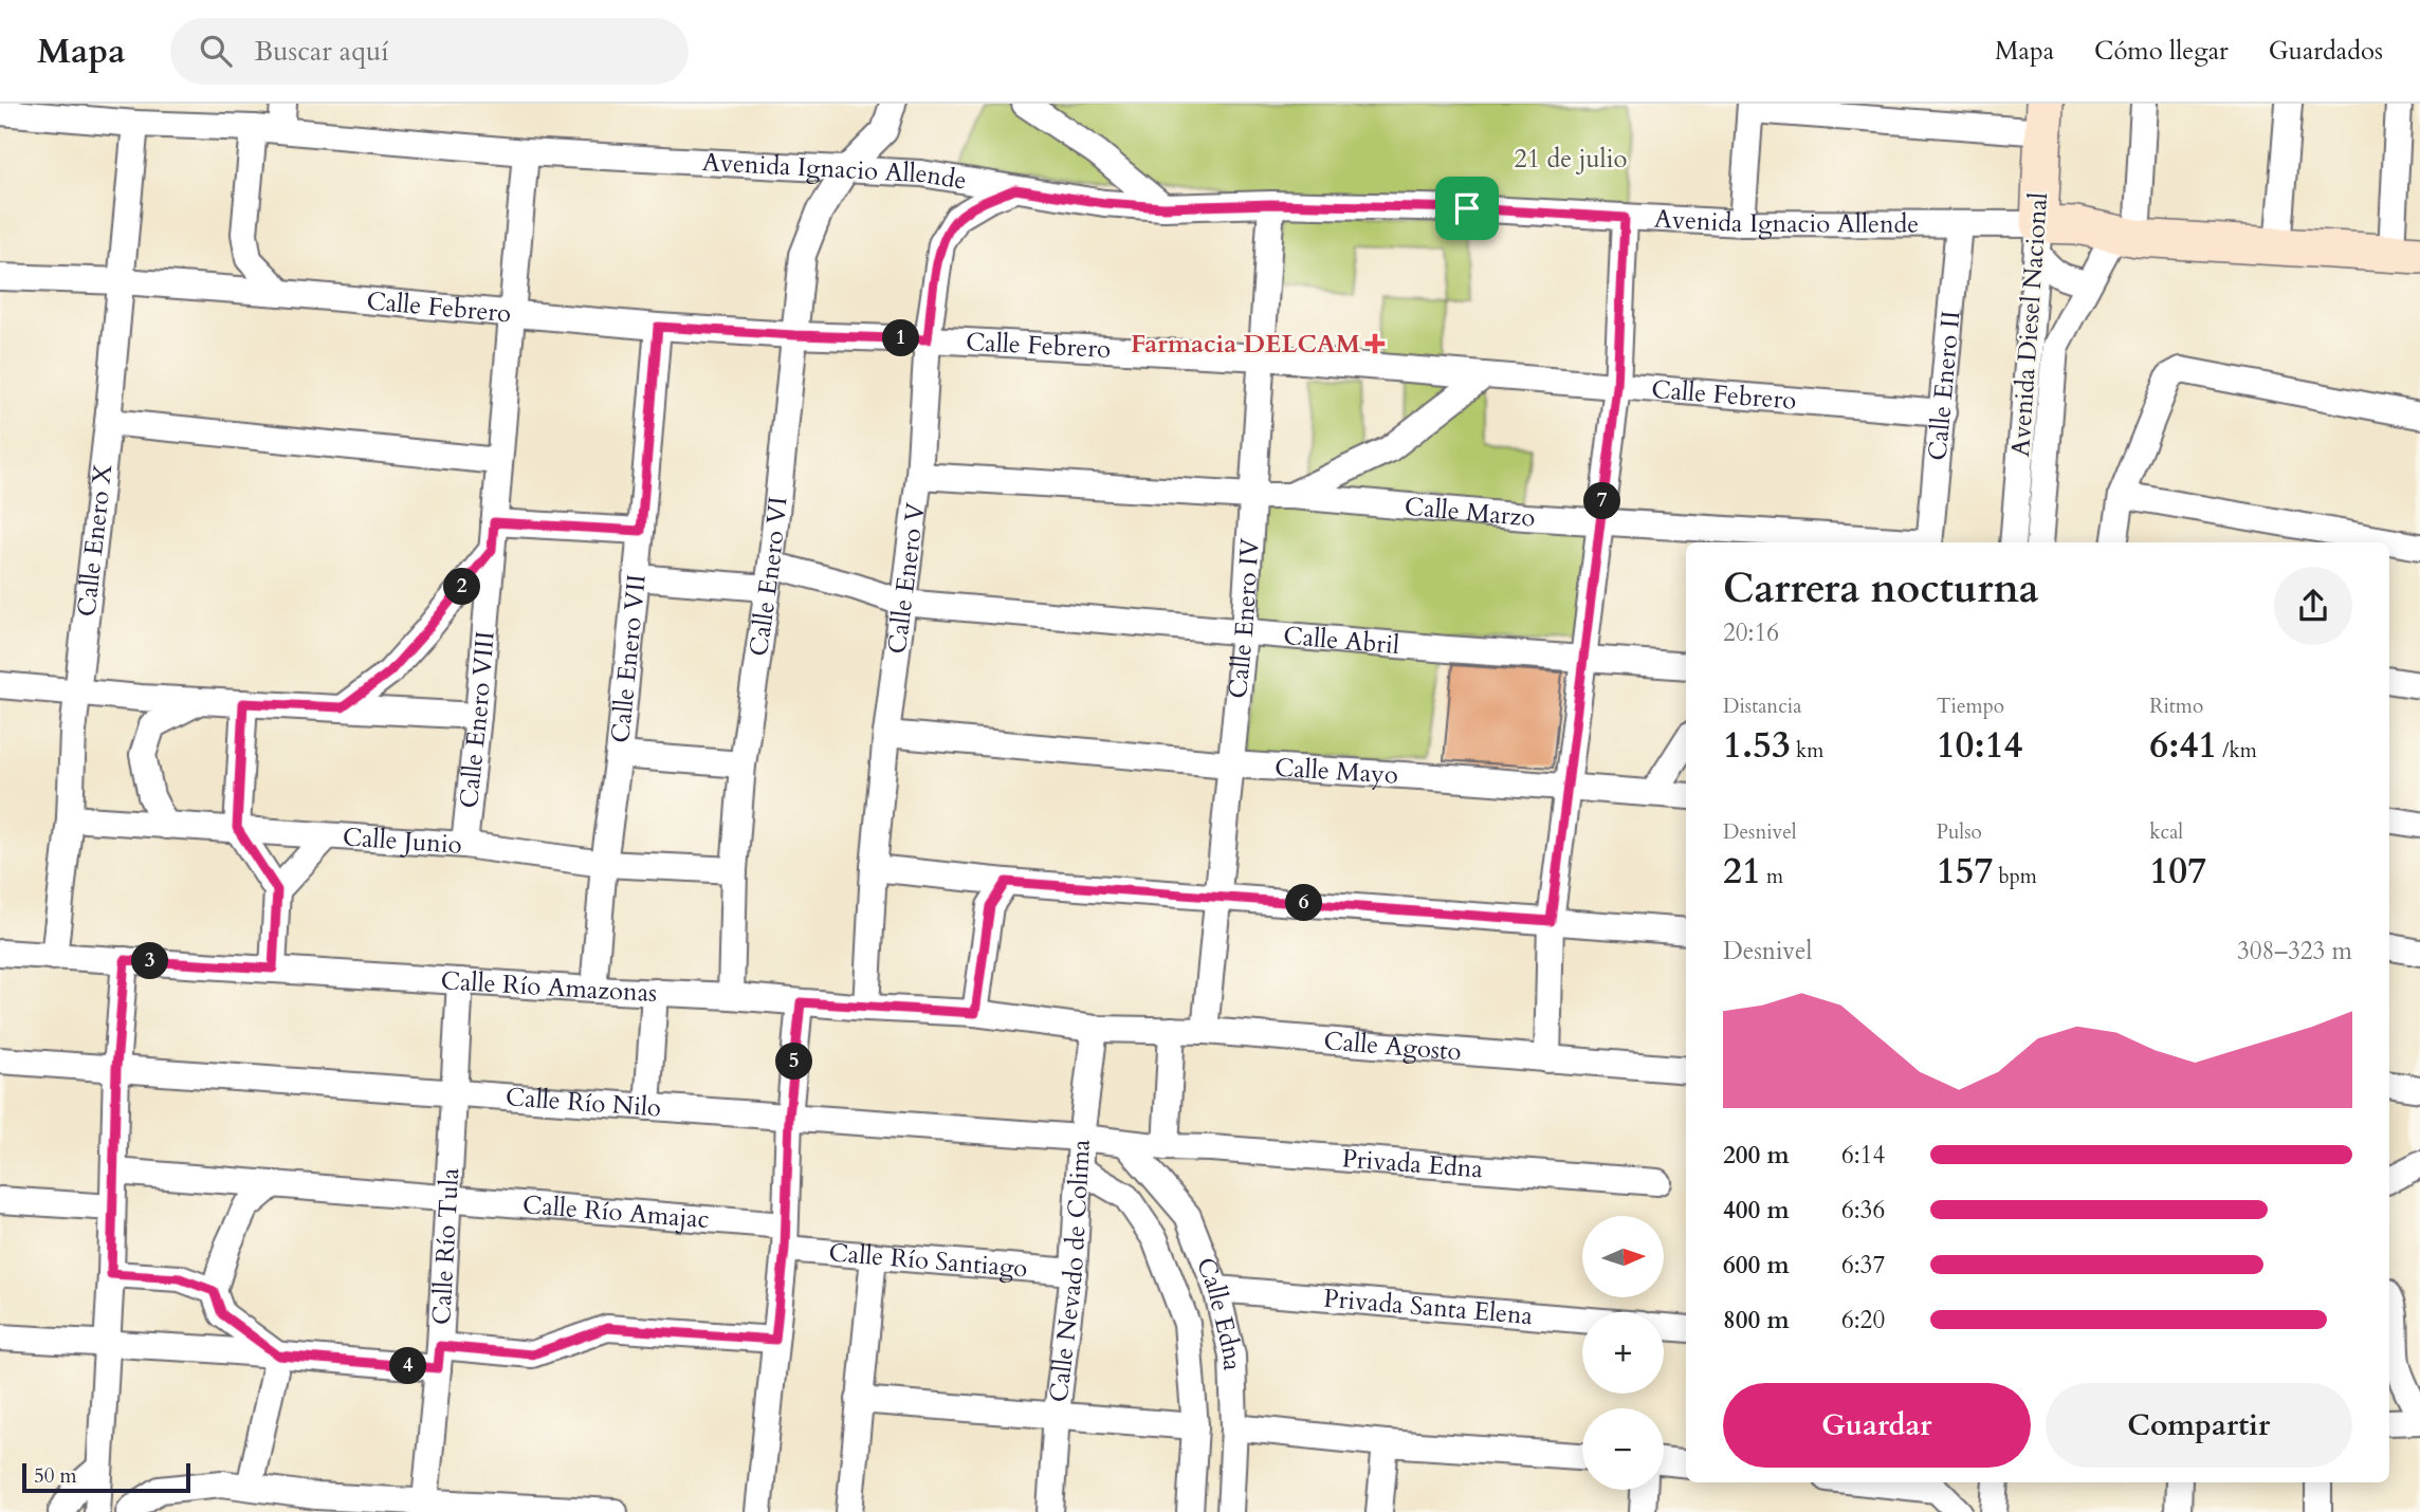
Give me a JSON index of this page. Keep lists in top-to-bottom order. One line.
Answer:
{"streets":{"street":["Avenida Ignacio Allende","Calle Febrero","Avenida Diesel Nacional","Calle Enero II","Calle Marzo","Calle Enero X","Calle Enero VI","Calle Enero V","Calle Enero IV","Calle Abril","Calle Enero VII","Calle Enero VIII","Calle Mayo","Calle Junio","Calle Río Amazonas","Calle Agosto","Calle Río Nilo","Privada Edna","Calle Río Amajac","Calle Río Tula","Calle Río Santiago","Calle Nevado de Colima","Privada Santa Elena","Calle Edna"]},"crossings":[["Avenida Ignacio Allende","Avenida Diesel Nacional"],["Avenida Ignacio Allende","Calle Enero II"],["Avenida Ignacio Allende","Calle Enero X"],["Avenida Ignacio Allende","Calle Enero VI"],["Avenida Ignacio Allende","Calle Enero V"],["Avenida Ignacio Allende","Calle Enero IV"],["Avenida Ignacio Allende","Calle Enero VIII"],["Calle Febrero","Calle Enero II"],["Calle Febrero","Calle Enero X"],["Calle Febrero","Calle Enero VI"],["Calle Febrero","Calle Enero V"],["Calle Febrero","Calle Enero IV"],["Calle Febrero","Calle Enero VII"],["Calle Febrero","Calle Enero VIII"],["Calle Marzo","Calle Enero V"],["Calle Marzo","Calle Enero IV"],["Calle Enero X","Calle Junio"],["Calle Enero X","Calle Río Amazonas"],["Calle Enero VI","Calle Abril"],["Calle Enero VI","Calle Junio"],["Calle Enero VI","Calle Río Amazonas"],["Calle Enero V","Calle Abril"],["Calle Enero V","Calle Mayo"],["Calle Enero V","Calle Río Amazonas"],["Calle Enero IV","Calle Abril"],["Calle Enero IV","Calle Mayo"],["Calle Enero IV","Calle Agosto"],["Calle Abril","Calle Enero VII"],["Calle Enero VII","Calle Junio"],["Calle Enero VII","Calle Río Amazonas"],["Calle Enero VIII","Calle Junio"],["Calle Río Amazonas","Calle Agosto"],["Calle Río Amazonas","Calle Río Tula"],["Calle Río Amazonas","Calle Nevado de Colima"],["Calle Agosto","Calle Nevado de Colima"],["Calle Río Nilo","Privada Edna"],["Calle Río Nilo","Calle Río Tula"],["Calle Río Nilo","Calle Nevado de Colima"],["Calle Río Nilo","Calle Edna"],["Calle Río Amajac","Calle Río Tula"],["Calle Río Amajac","Calle Río Santiago"],["Calle Río Santiago","Calle Nevado de Colima"],["Privada Santa Elena","Calle Edna"]],"parks":["21 de julio"],"places":{"health":["Farmacia DELCAM"]},"scale_bar":"50 m","north":"right","page":{"header":"Mapa","search":"Buscar aquí","nav":["Mapa","Cómo llegar","Guardados"],"pins":["1","7","2","6","3","5","4"],"heading":["Carrera nocturna","20:16"],"stats":[["Distancia","1.53 km"],["Tiempo","10:14"],["Ritmo","6:41 /km"],["Desnivel","21 m"],["Pulso","157 bpm"],["kcal","107"]],"chart":["Desnivel","308–323 m"],"list":[{"name":"200 m","note":"6:14"},{"name":"400 m","note":"6:36"},{"name":"600 m","note":"6:37"},{"name":"800 m","note":"6:20"}],"map_buttons":["+","−"],"buttons":["Guardar","Compartir"],"scale":"50 m"}}
